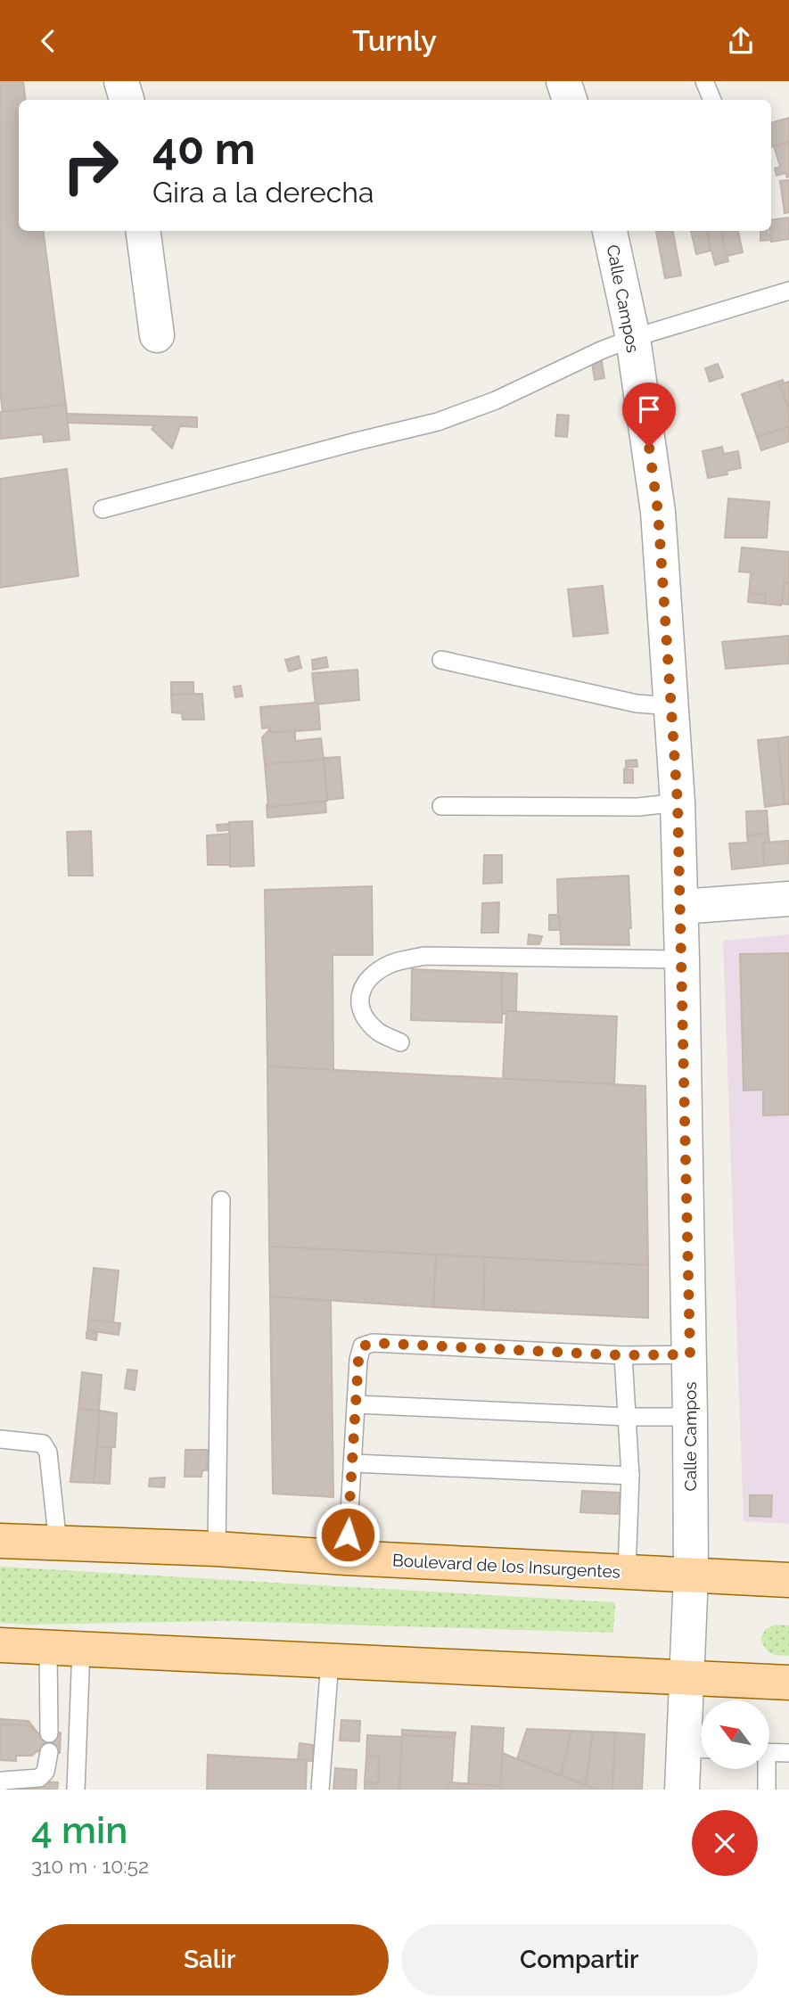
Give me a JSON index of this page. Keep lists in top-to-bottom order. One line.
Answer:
{"streets":{"main road":["Boulevard de los Insurgentes"],"street":["Calle Campos"]},"crossings":[["Calle Campos","Boulevard de los Insurgentes"]],"north":"top left","page":{"header":"Turnly","turn":["40 m","Gira a la derecha"],"heading":["4 min","310 m · 10:52"],"buttons":["Salir","Compartir"]}}
